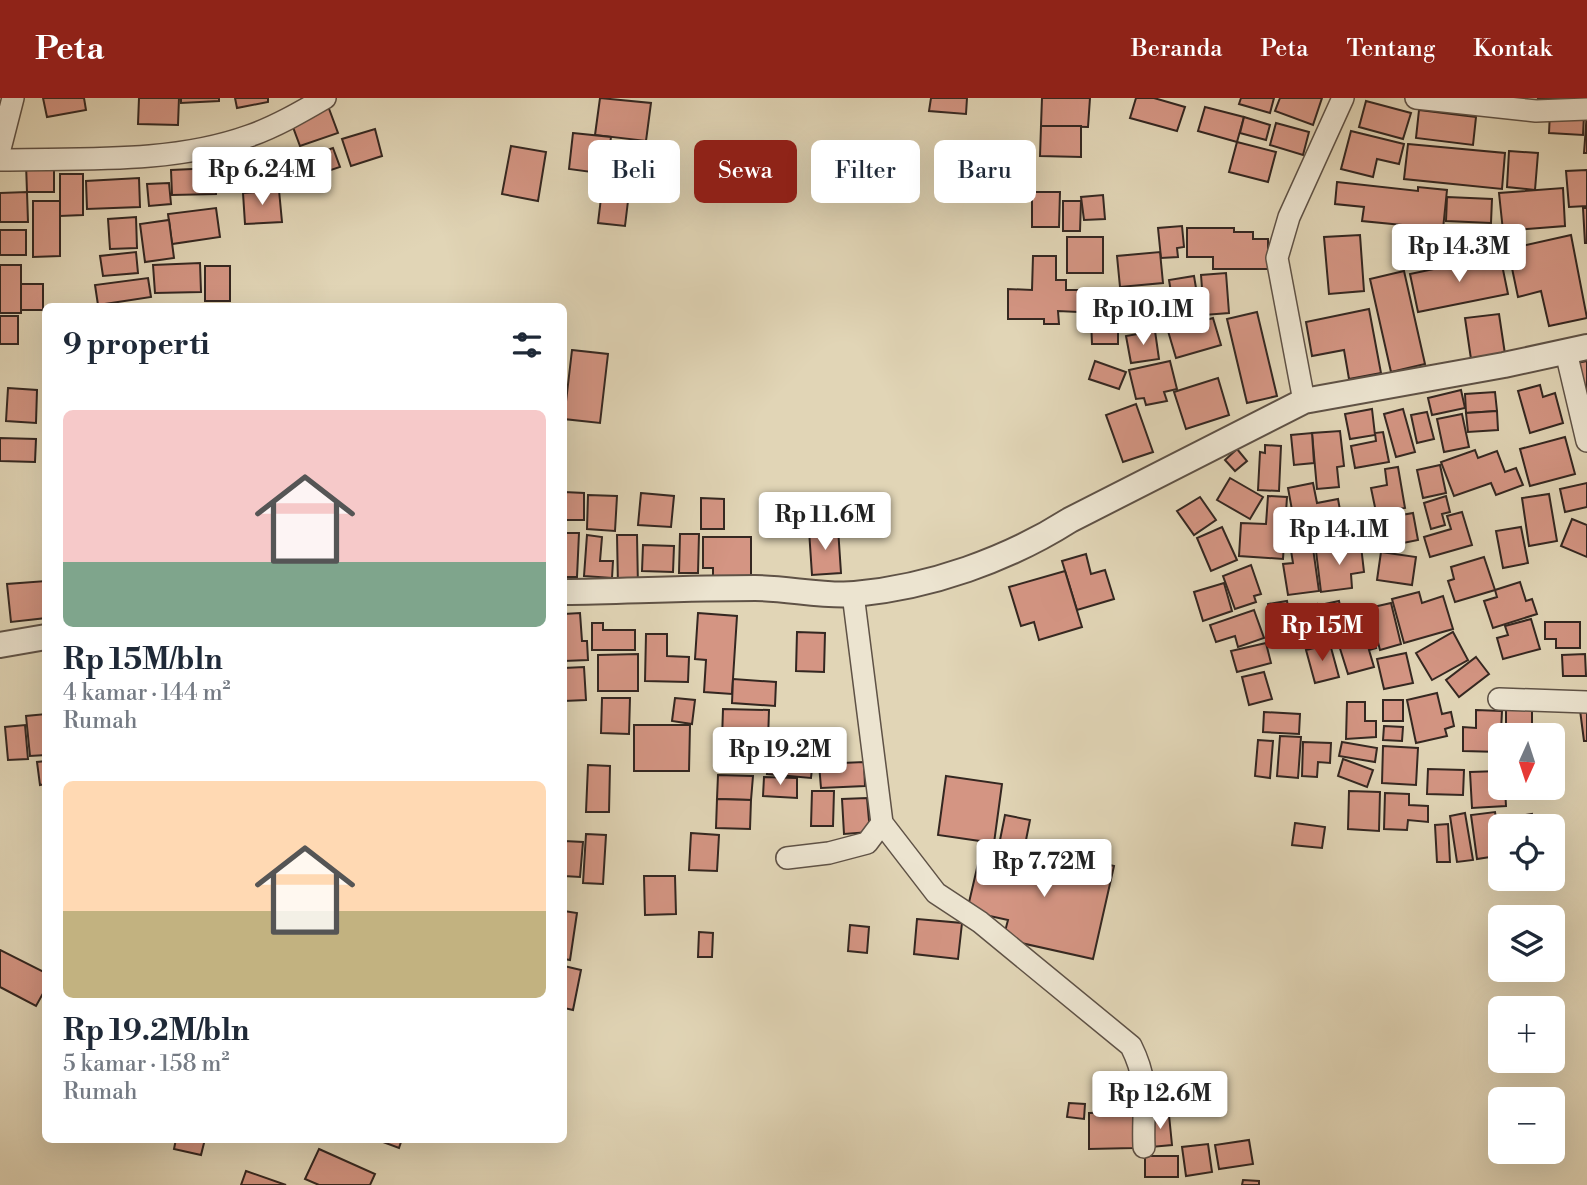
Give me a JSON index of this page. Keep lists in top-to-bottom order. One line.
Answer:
{"north":"bottom","page":{"header":"Peta","nav":["Beranda","Peta","Tentang","Kontak"],"chip":["Beli","Sewa","Filter","Baru"],"price":["Rp 6.24M","Rp 14.3M","Rp 10.1M","Rp 11.6M","Rp 14.1M","Rp 15M","Rp 19.2M","Rp 7.72M","Rp 12.6M"],"heading":"9 properti","list":[{"name":"Rp 15M/bln","note":"4 kamar · 144 m² · Rumah"},{"name":"Rp 19.2M/bln","note":"5 kamar · 158 m² · Rumah"}],"map_buttons":["+","−"]}}
